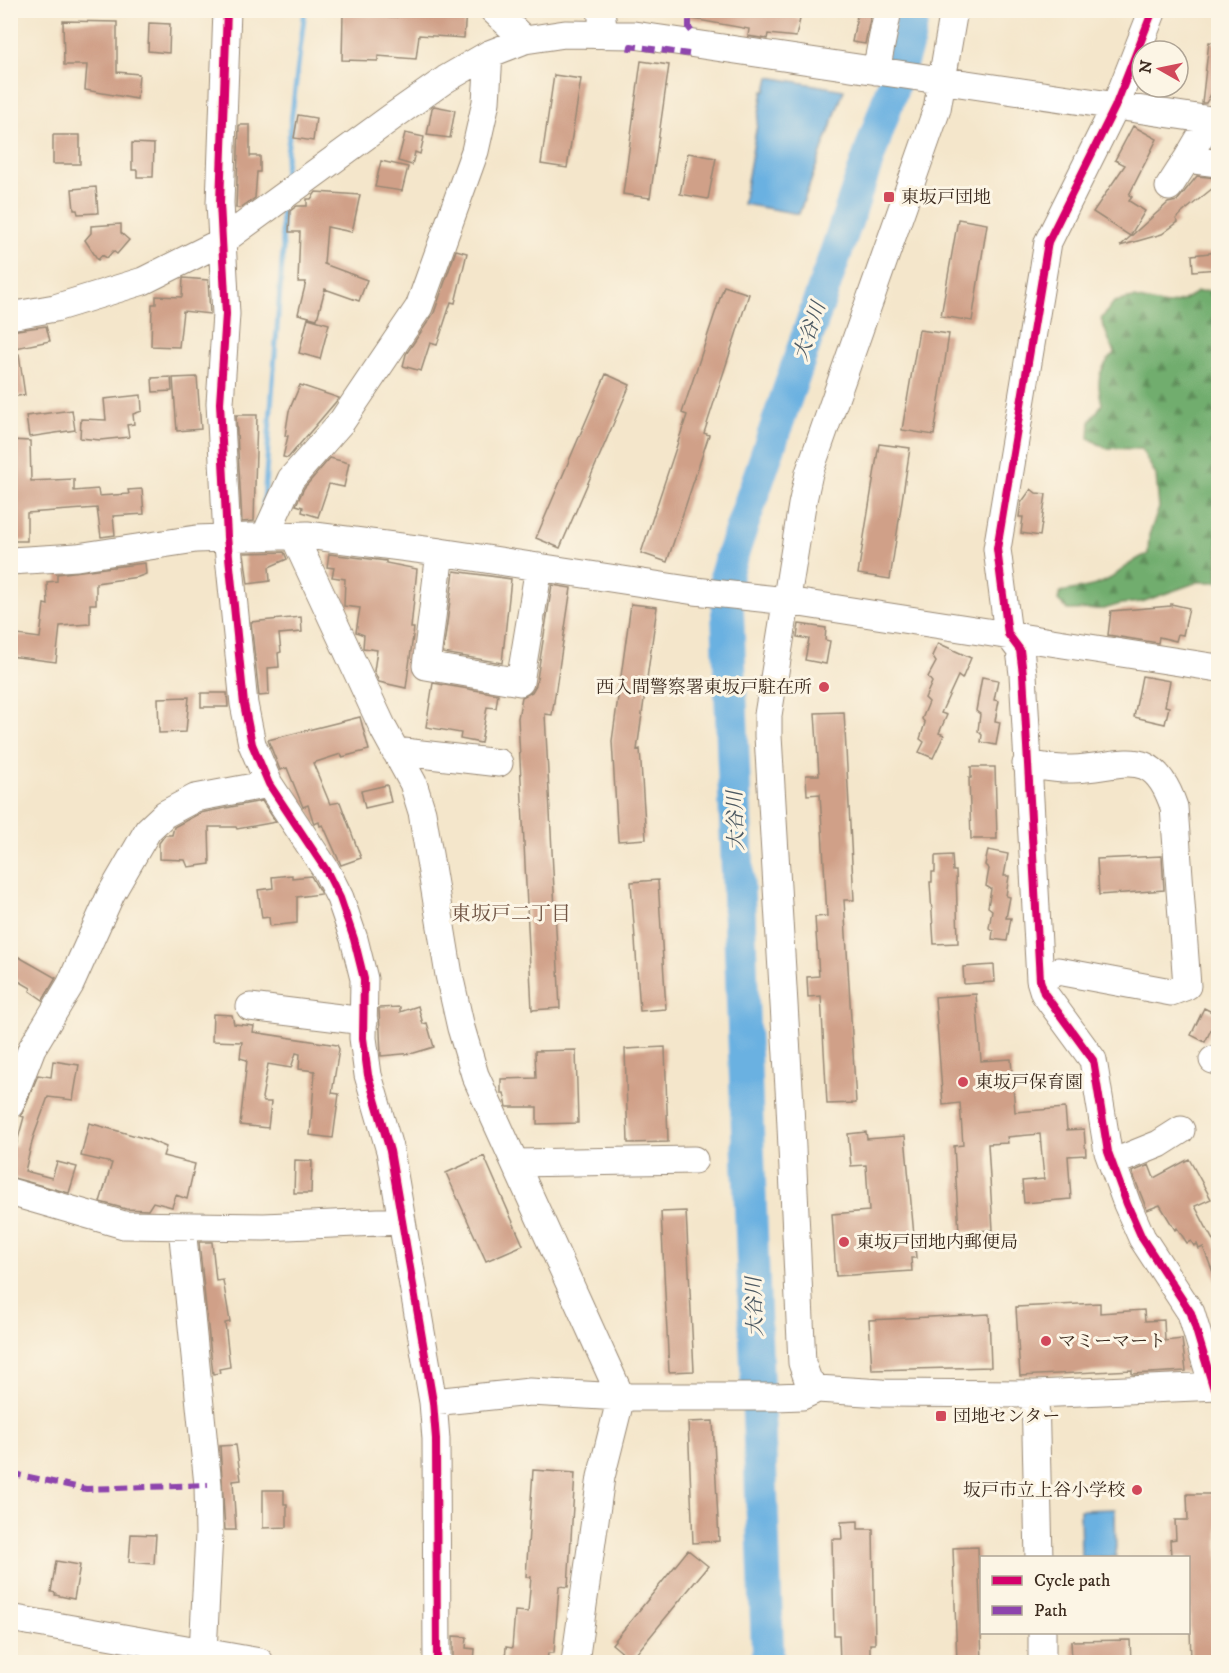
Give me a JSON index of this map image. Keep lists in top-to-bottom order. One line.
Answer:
{"districts":["東坂戸二丁目"],"water":["大谷川"],"places":{"transit":["東坂戸団地","団地センター"],"other":["西入間警察署東坂戸駐在所","東坂戸保育園","東坂戸団地内郵便局","マミーマート","坂戸市立上谷小学校"]},"legend":["Cycle path","Path"],"north":"left"}
